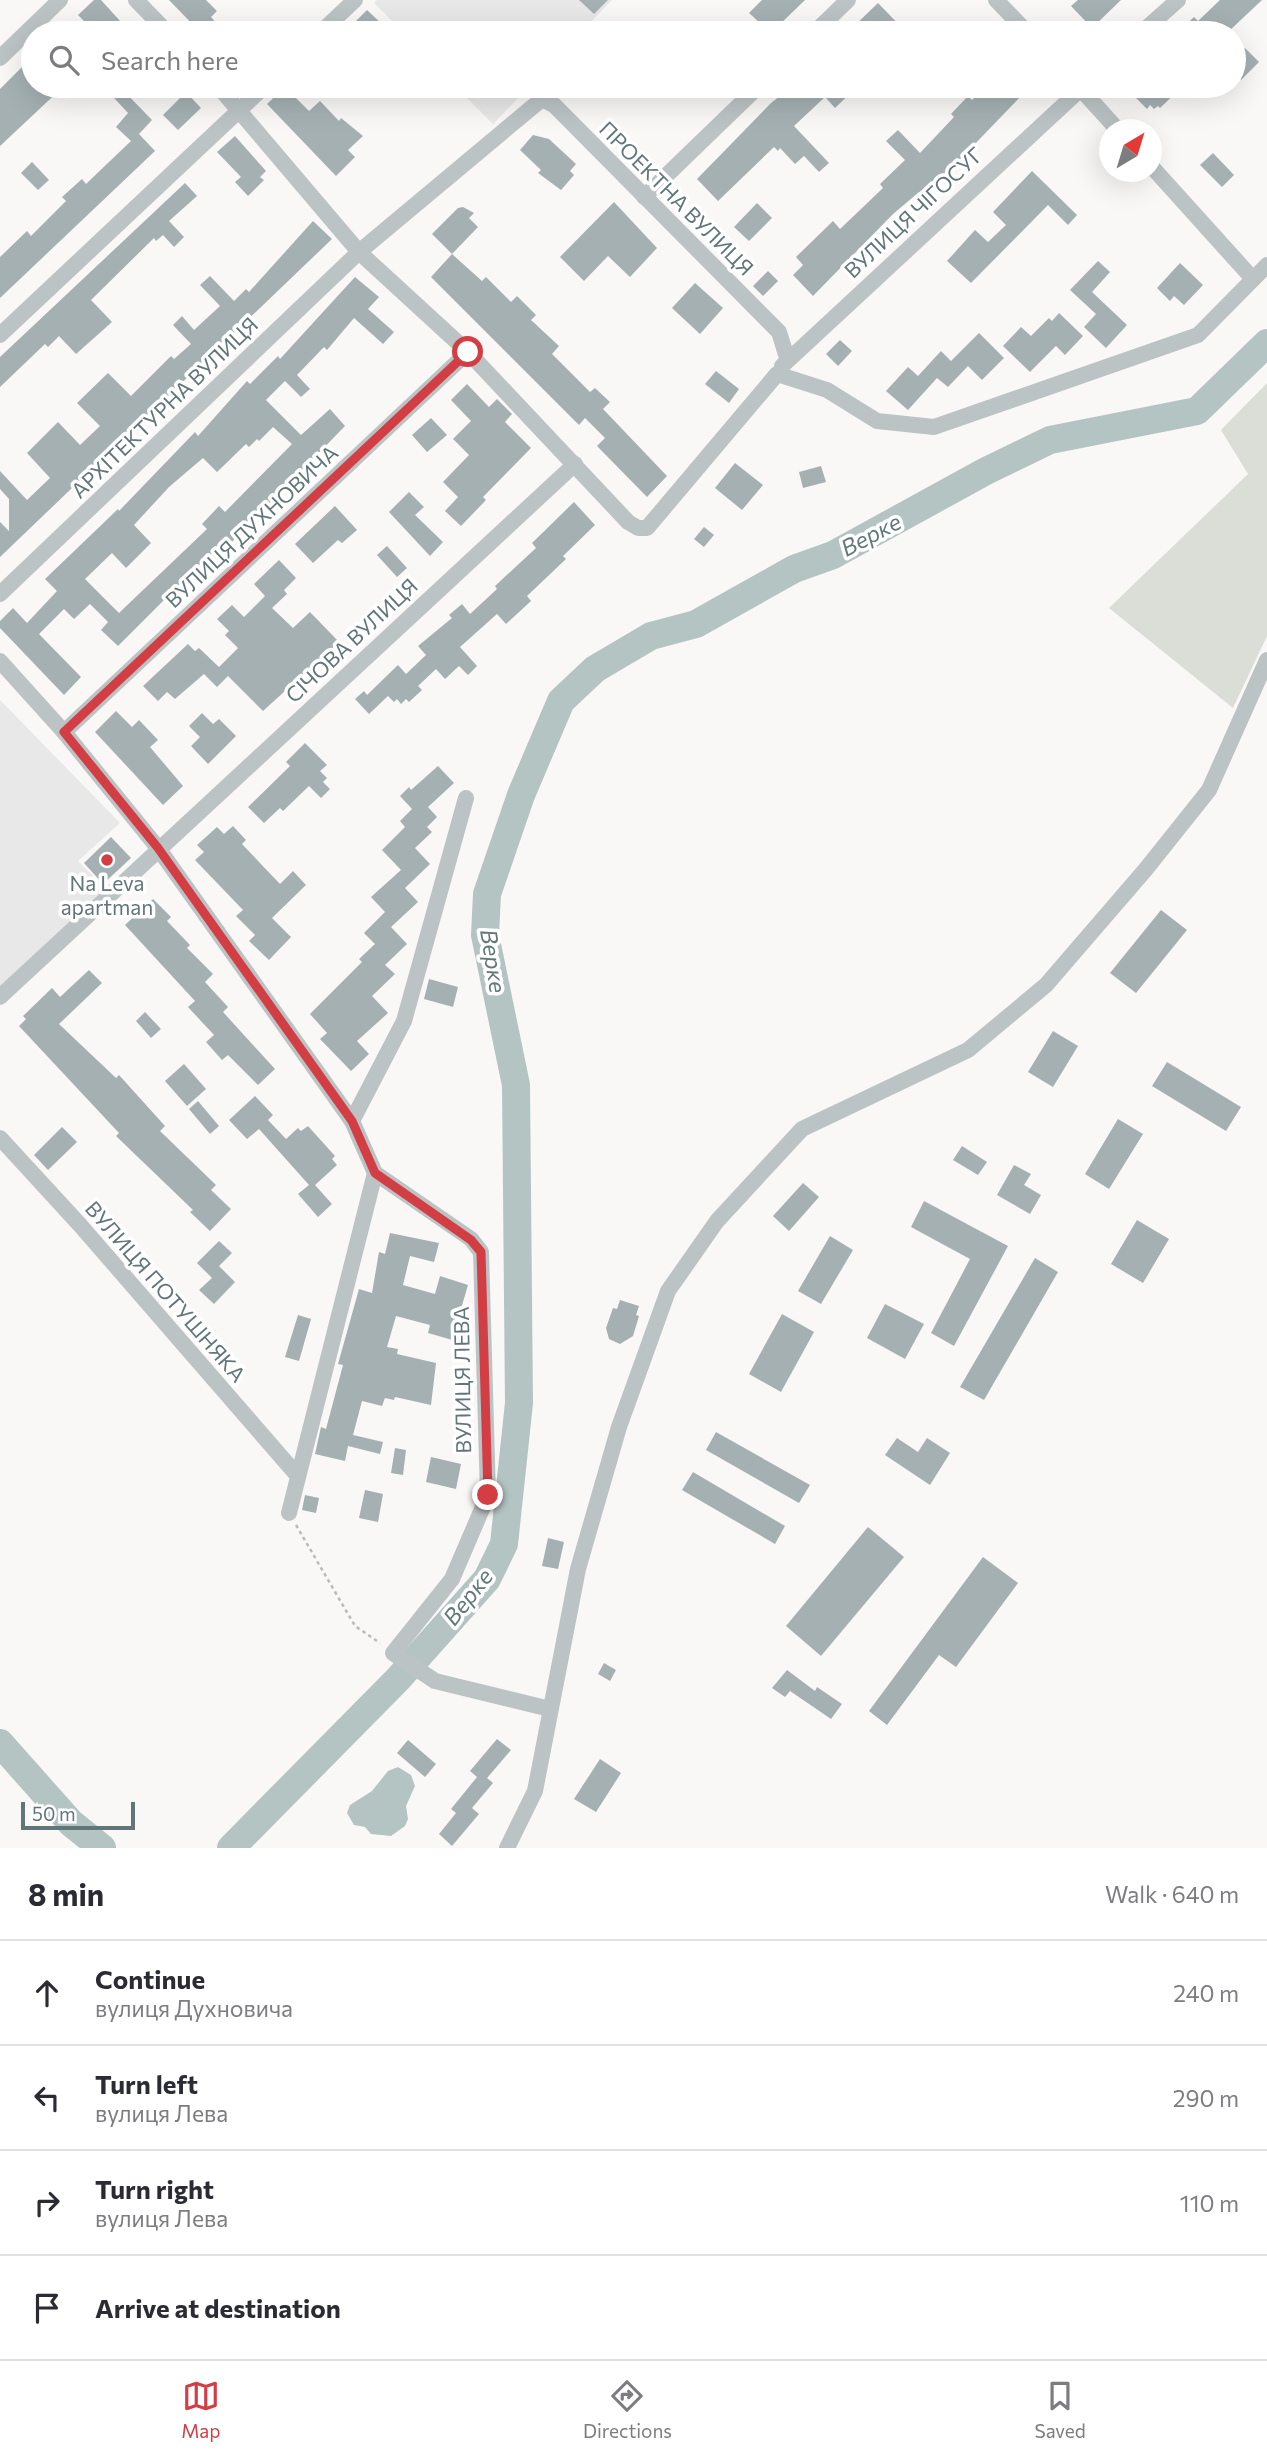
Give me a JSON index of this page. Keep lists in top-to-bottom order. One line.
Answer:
{"streets":{"street":["ПРОЕКТНА ВУЛИЦЯ","ВУЛИЦЯ ЧІГОСУГ","АРХІТЕКТУРНА ВУЛИЦЯ","ВУЛИЦЯ ДУХНОВИЧА","СІЧОВА ВУЛИЦЯ","ВУЛИЦЯ ПОТУШНЯКА","ВУЛИЦЯ ЛЕВА"]},"crossings":[["ПРОЕКТНА ВУЛИЦЯ","ВУЛИЦЯ ЧІГОСУГ"],["ПРОЕКТНА ВУЛИЦЯ","АРХІТЕКТУРНА ВУЛИЦЯ"],["ВУЛИЦЯ ЧІГОСУГ","СІЧОВА ВУЛИЦЯ"]],"water":["Верке"],"places":["Na Leva apartman"],"scale_bar":"50 m","north":"top right","page":{"search":"Search here","scale":"50 m","heading":["8 min","Walk · 640 m"],"list":[["Continue","вулиця Духновича","240 m"],["Turn left","вулиця Лева","290 m"],["Turn right","вулиця Лева","110 m"],"Arrive at destination"],"nav":["Map","Directions","Saved"]}}
